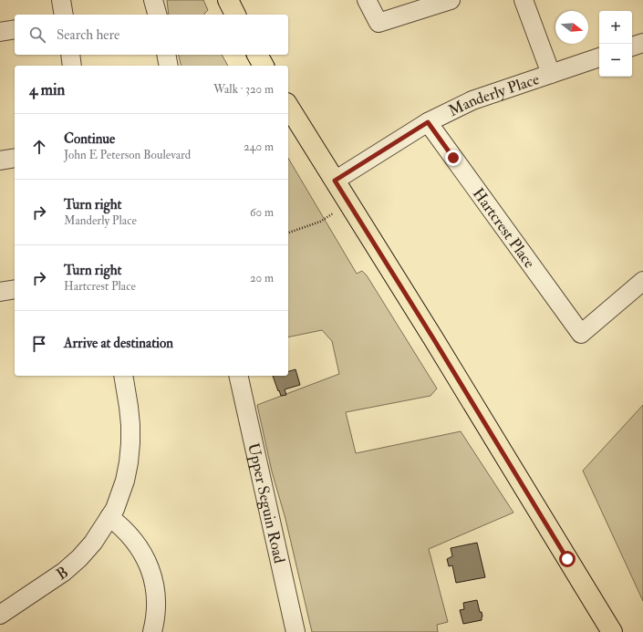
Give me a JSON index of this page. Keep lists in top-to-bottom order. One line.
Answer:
{"streets":{"street":["Manderly Place","Hartcrest Place","Upper Seguin Road","B"]},"crossings":[["Manderly Place","Hartcrest Place"]],"north":"right","page":{"map_buttons":["+","−"],"search":"Search here","heading":["4 min","Walk · 320 m"],"list":[["Continue","John E Peterson Boulevard","240 m"],["Turn right","Manderly Place","60 m"],["Turn right","Hartcrest Place","20 m"],"Arrive at destination"]}}
